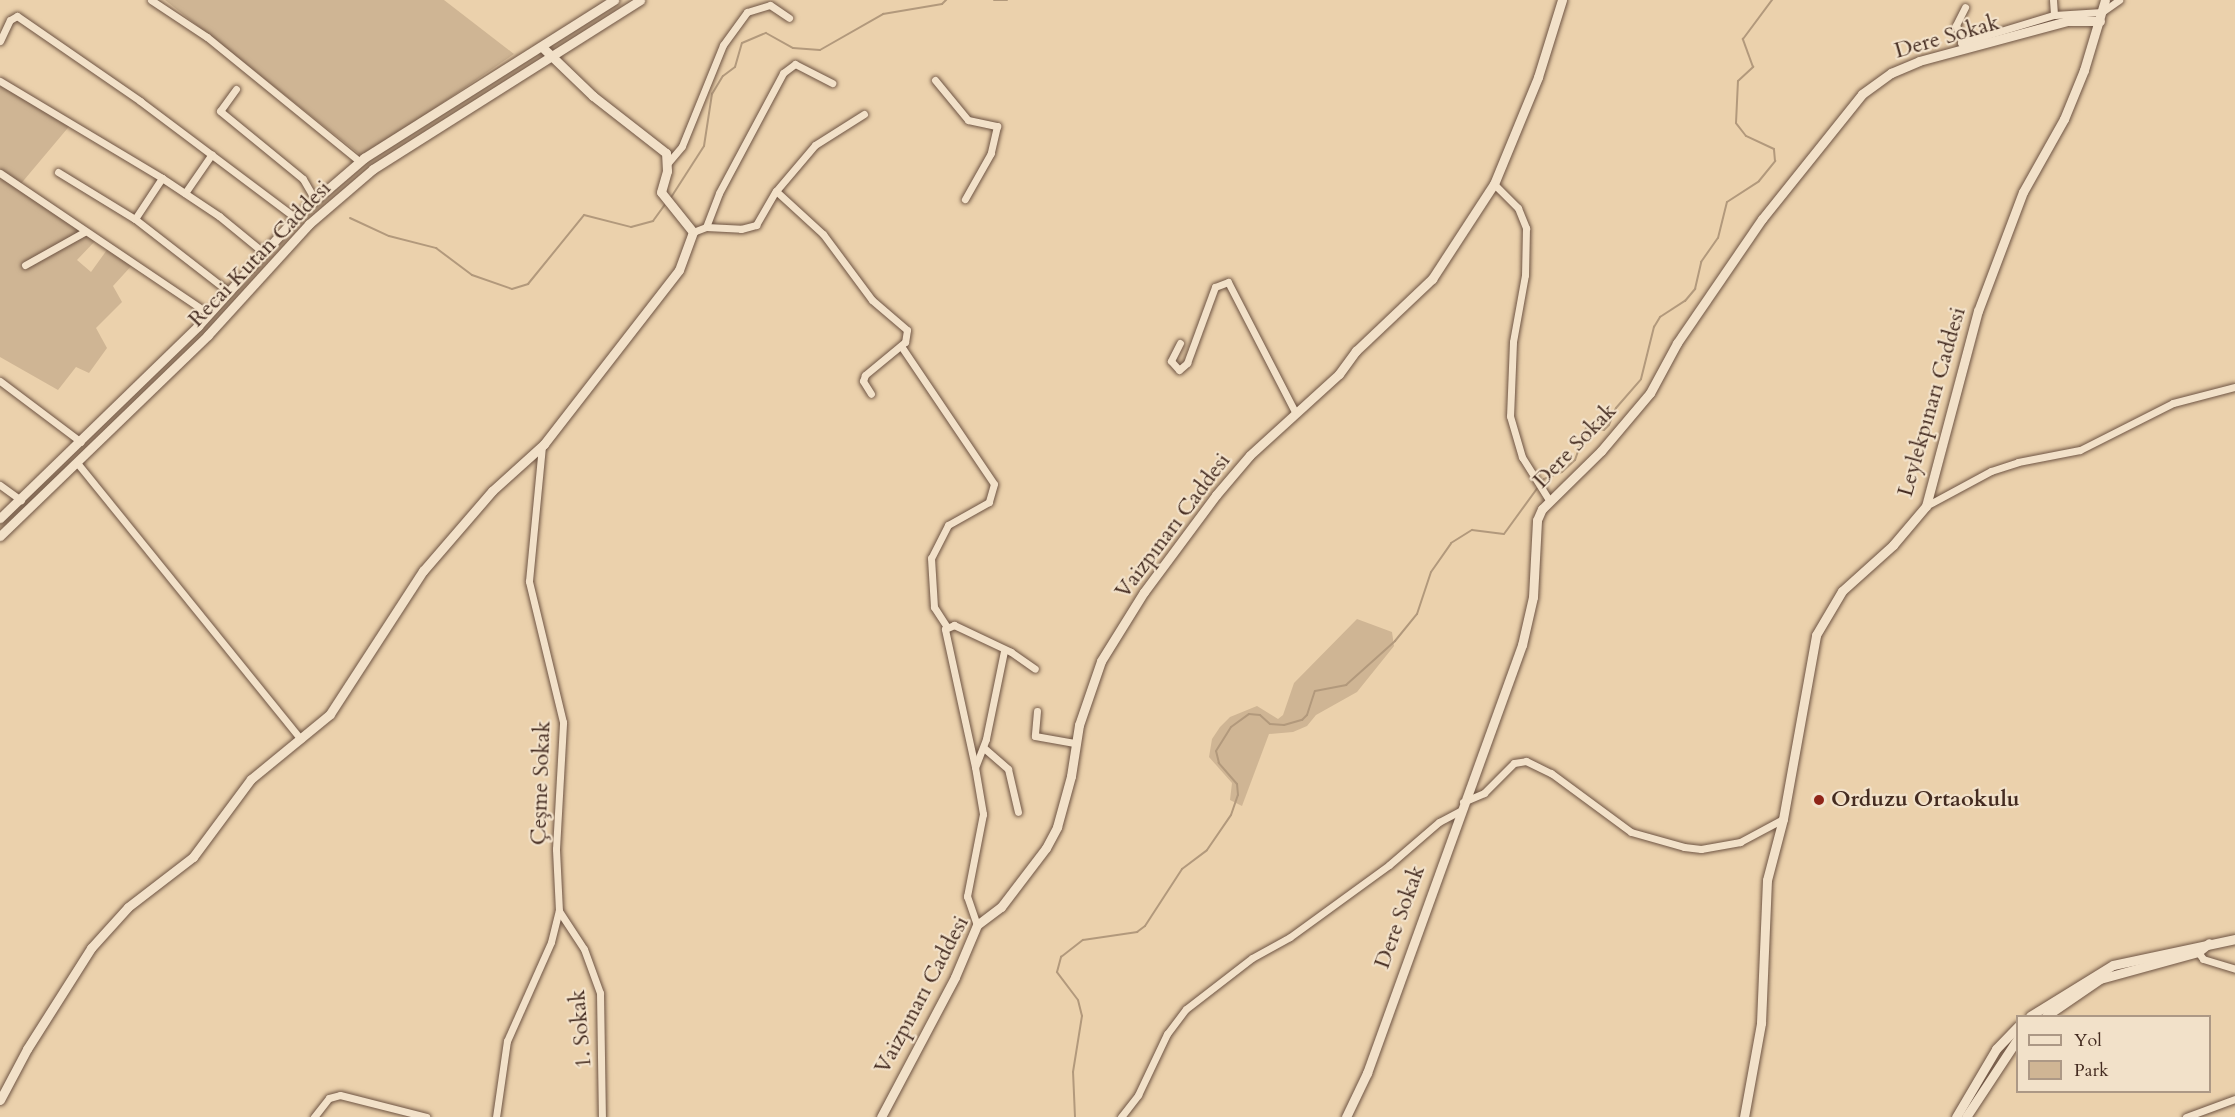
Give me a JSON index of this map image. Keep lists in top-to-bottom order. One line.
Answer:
{"streets":{"street":["Dere Sokak","Recai Kutan Caddesi","Leylekpınarı Caddesi","Vaizpınarı Caddesi","Çeşme Sokak","1. Sokak"]},"crossings":[["Dere Sokak","Leylekpınarı Caddesi"],["Çeşme Sokak","1. Sokak"]],"places":["Orduzu Ortaokulu"],"legend":["Yol","Park"]}
